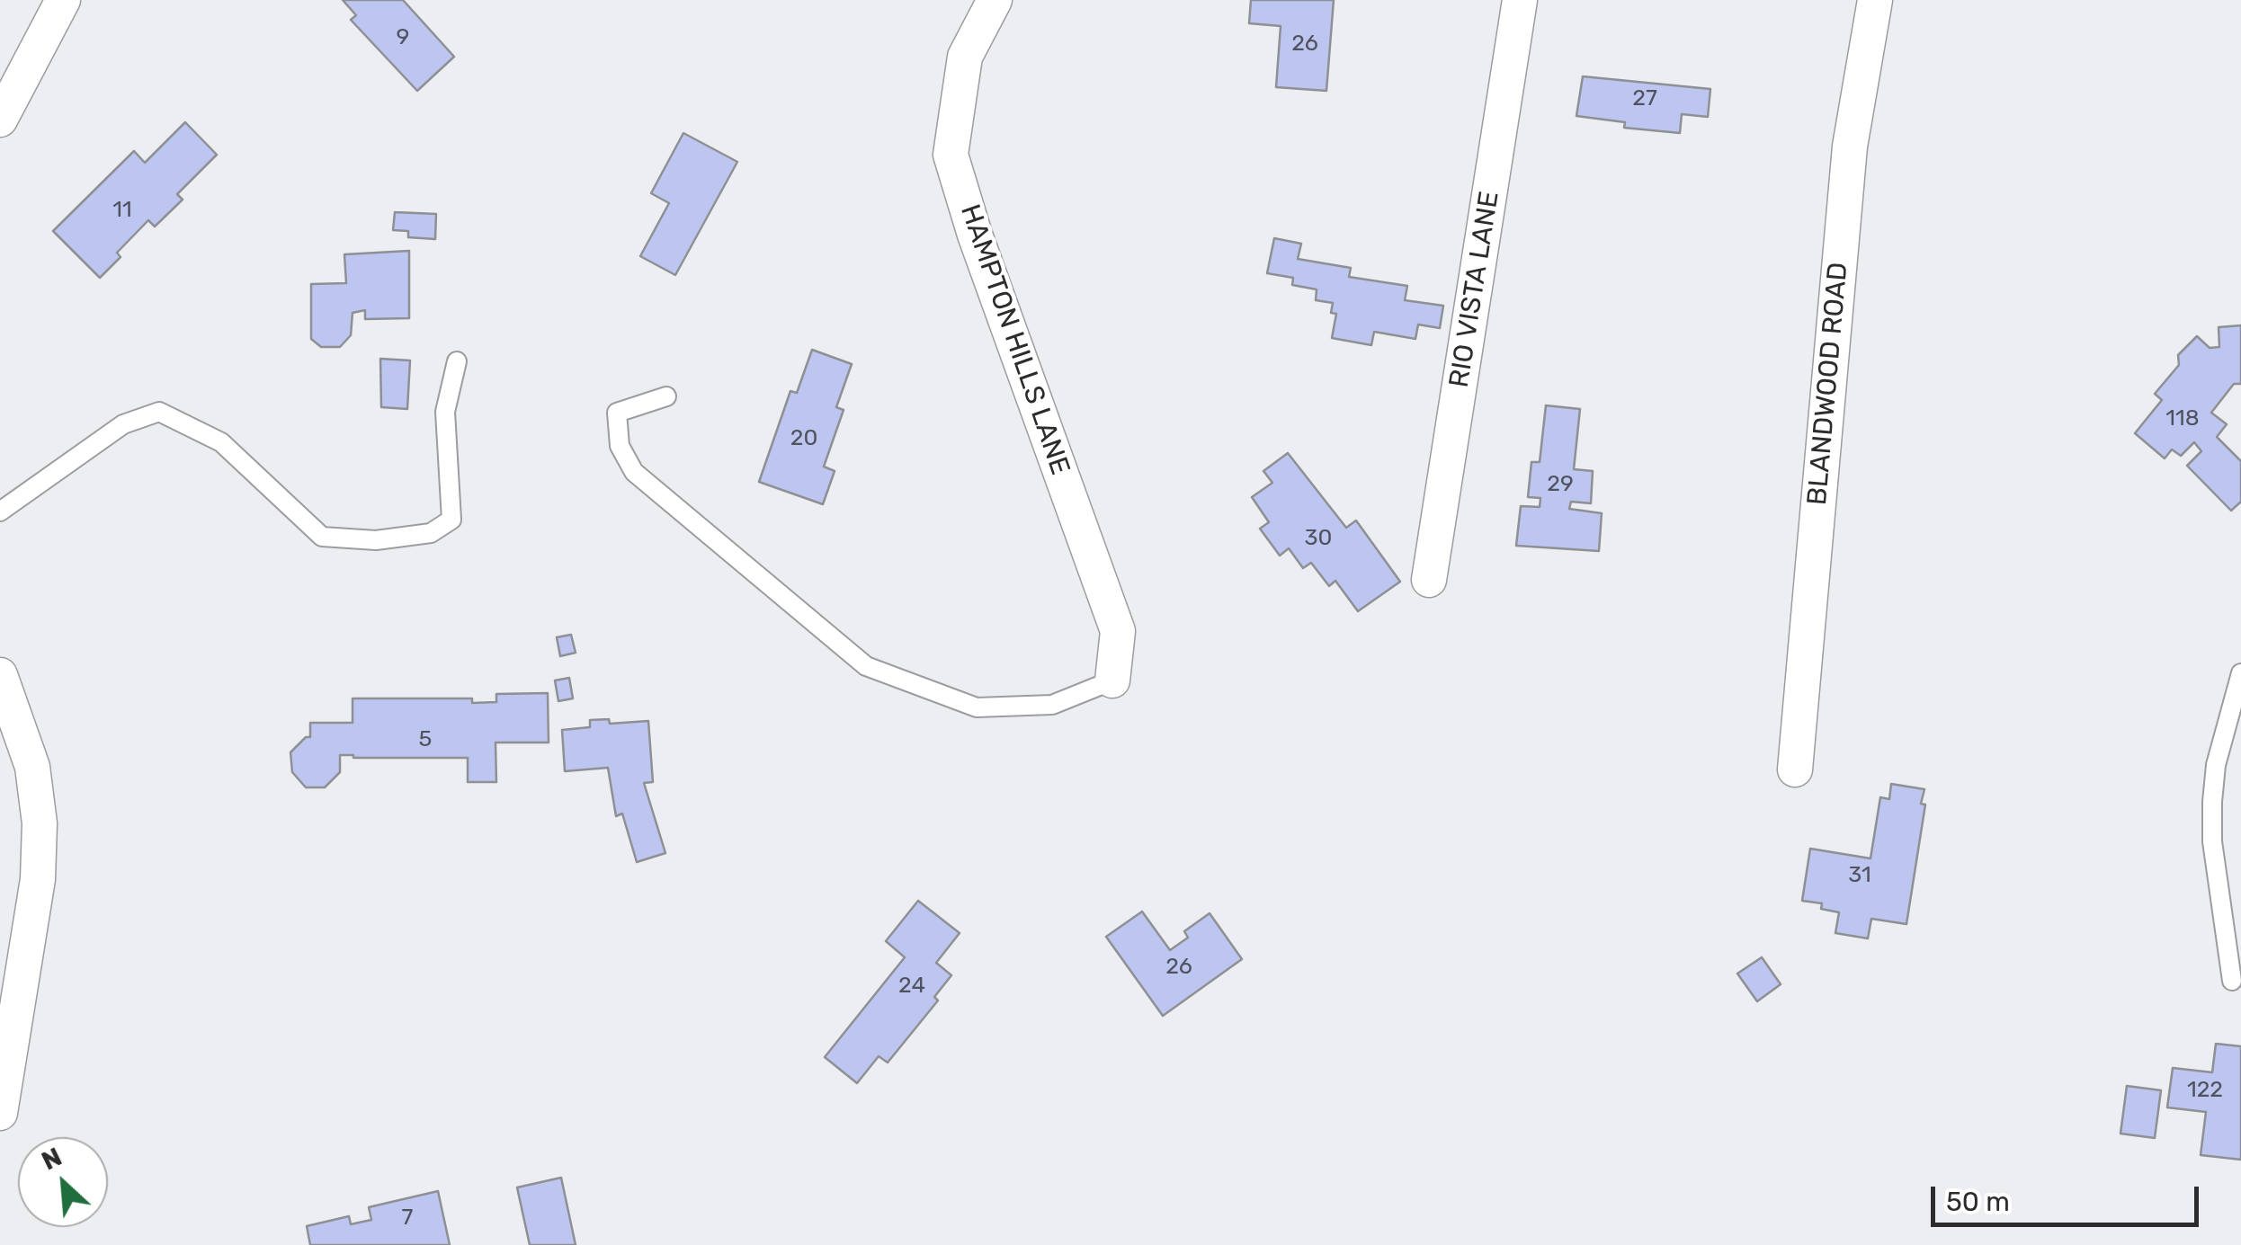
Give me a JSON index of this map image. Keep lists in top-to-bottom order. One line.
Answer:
{"streets":{"street":["RIO VISTA LANE","HAMPTON HILLS LANE","BLANDWOOD ROAD"]},"house_numbers":["9","26","27","11","118","20","29","30","5","31","26","24","122","7"],"scale_bar":"50 m","north":"top left"}
